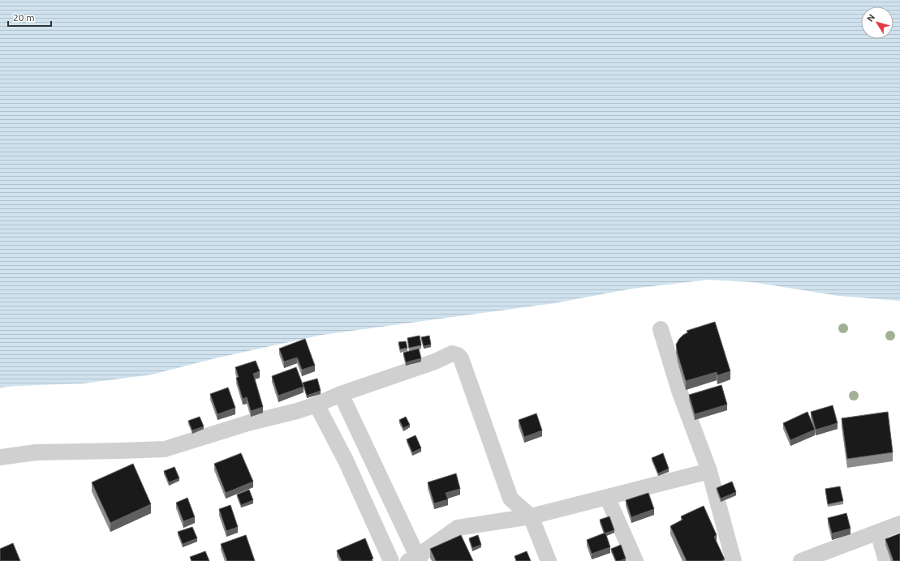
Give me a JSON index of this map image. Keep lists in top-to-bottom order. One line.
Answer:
{"scale_bar":"20 m","north":"top left"}
